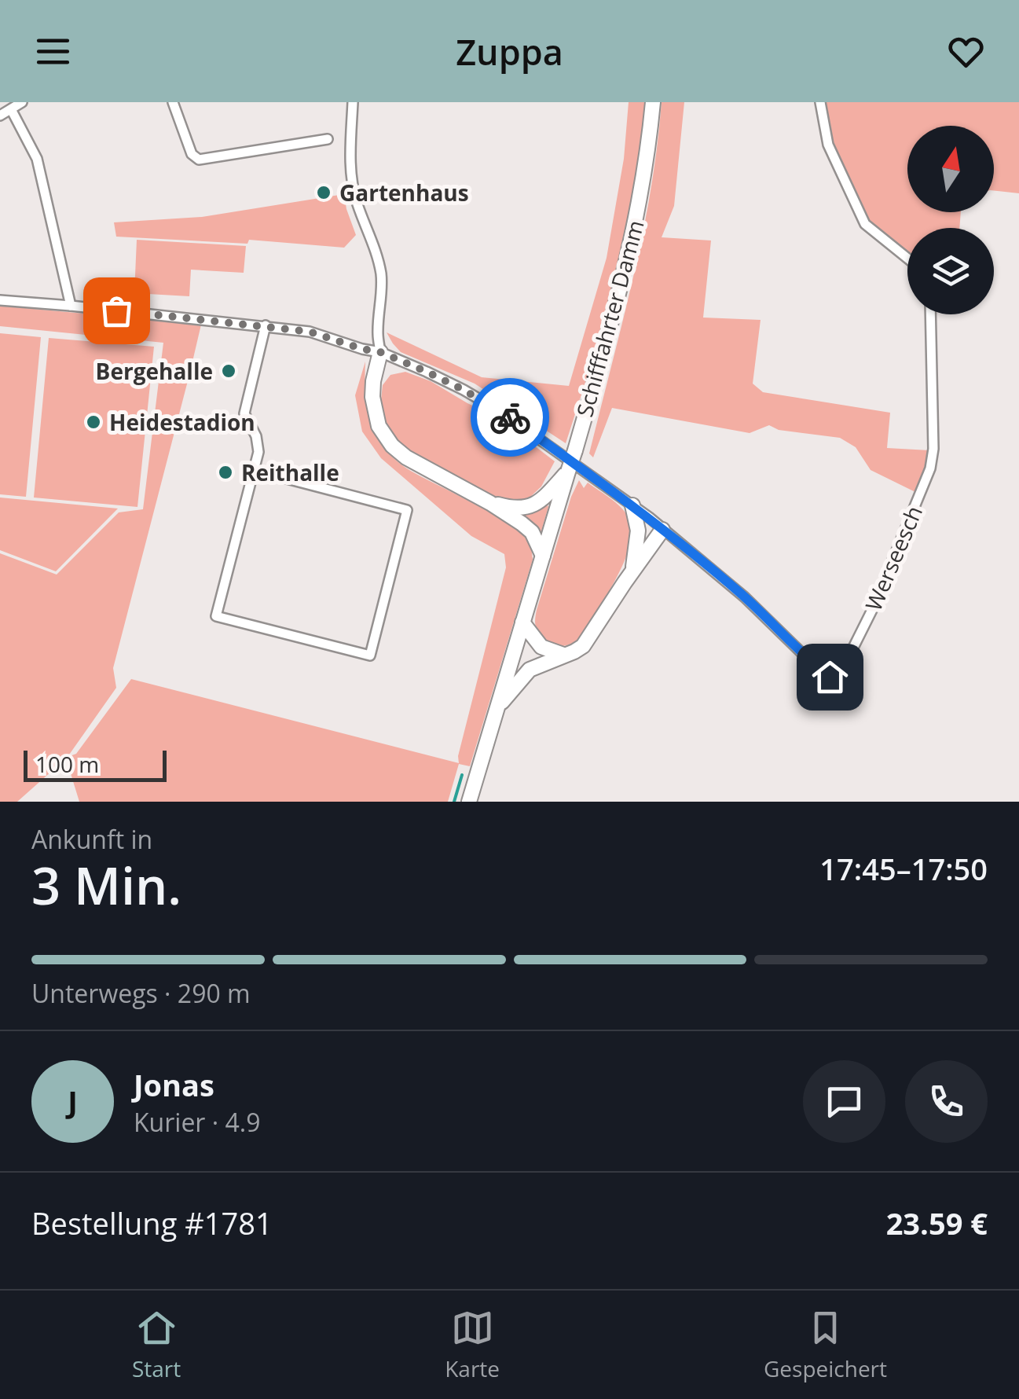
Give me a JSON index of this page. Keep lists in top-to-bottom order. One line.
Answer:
{"streets":{"highway":["Schifffahrter Damm"],"street":["Werseesch"]},"places":["Gartenhaus","Bergehalle","Heidestadion","Reithalle"],"scale_bar":"100 m","north":"top","page":{"header":"Zuppa","scale":"100 m","heading":["3 Min.","Ankunft in","17:45–17:50"],"panel":["Jonas","Kurier · 4.9","Bestellung #1781","23.59 €"],"bar":"Unterwegs · 290 m","round":"J","tabs":["Start","Karte","Gespeichert"]}}
